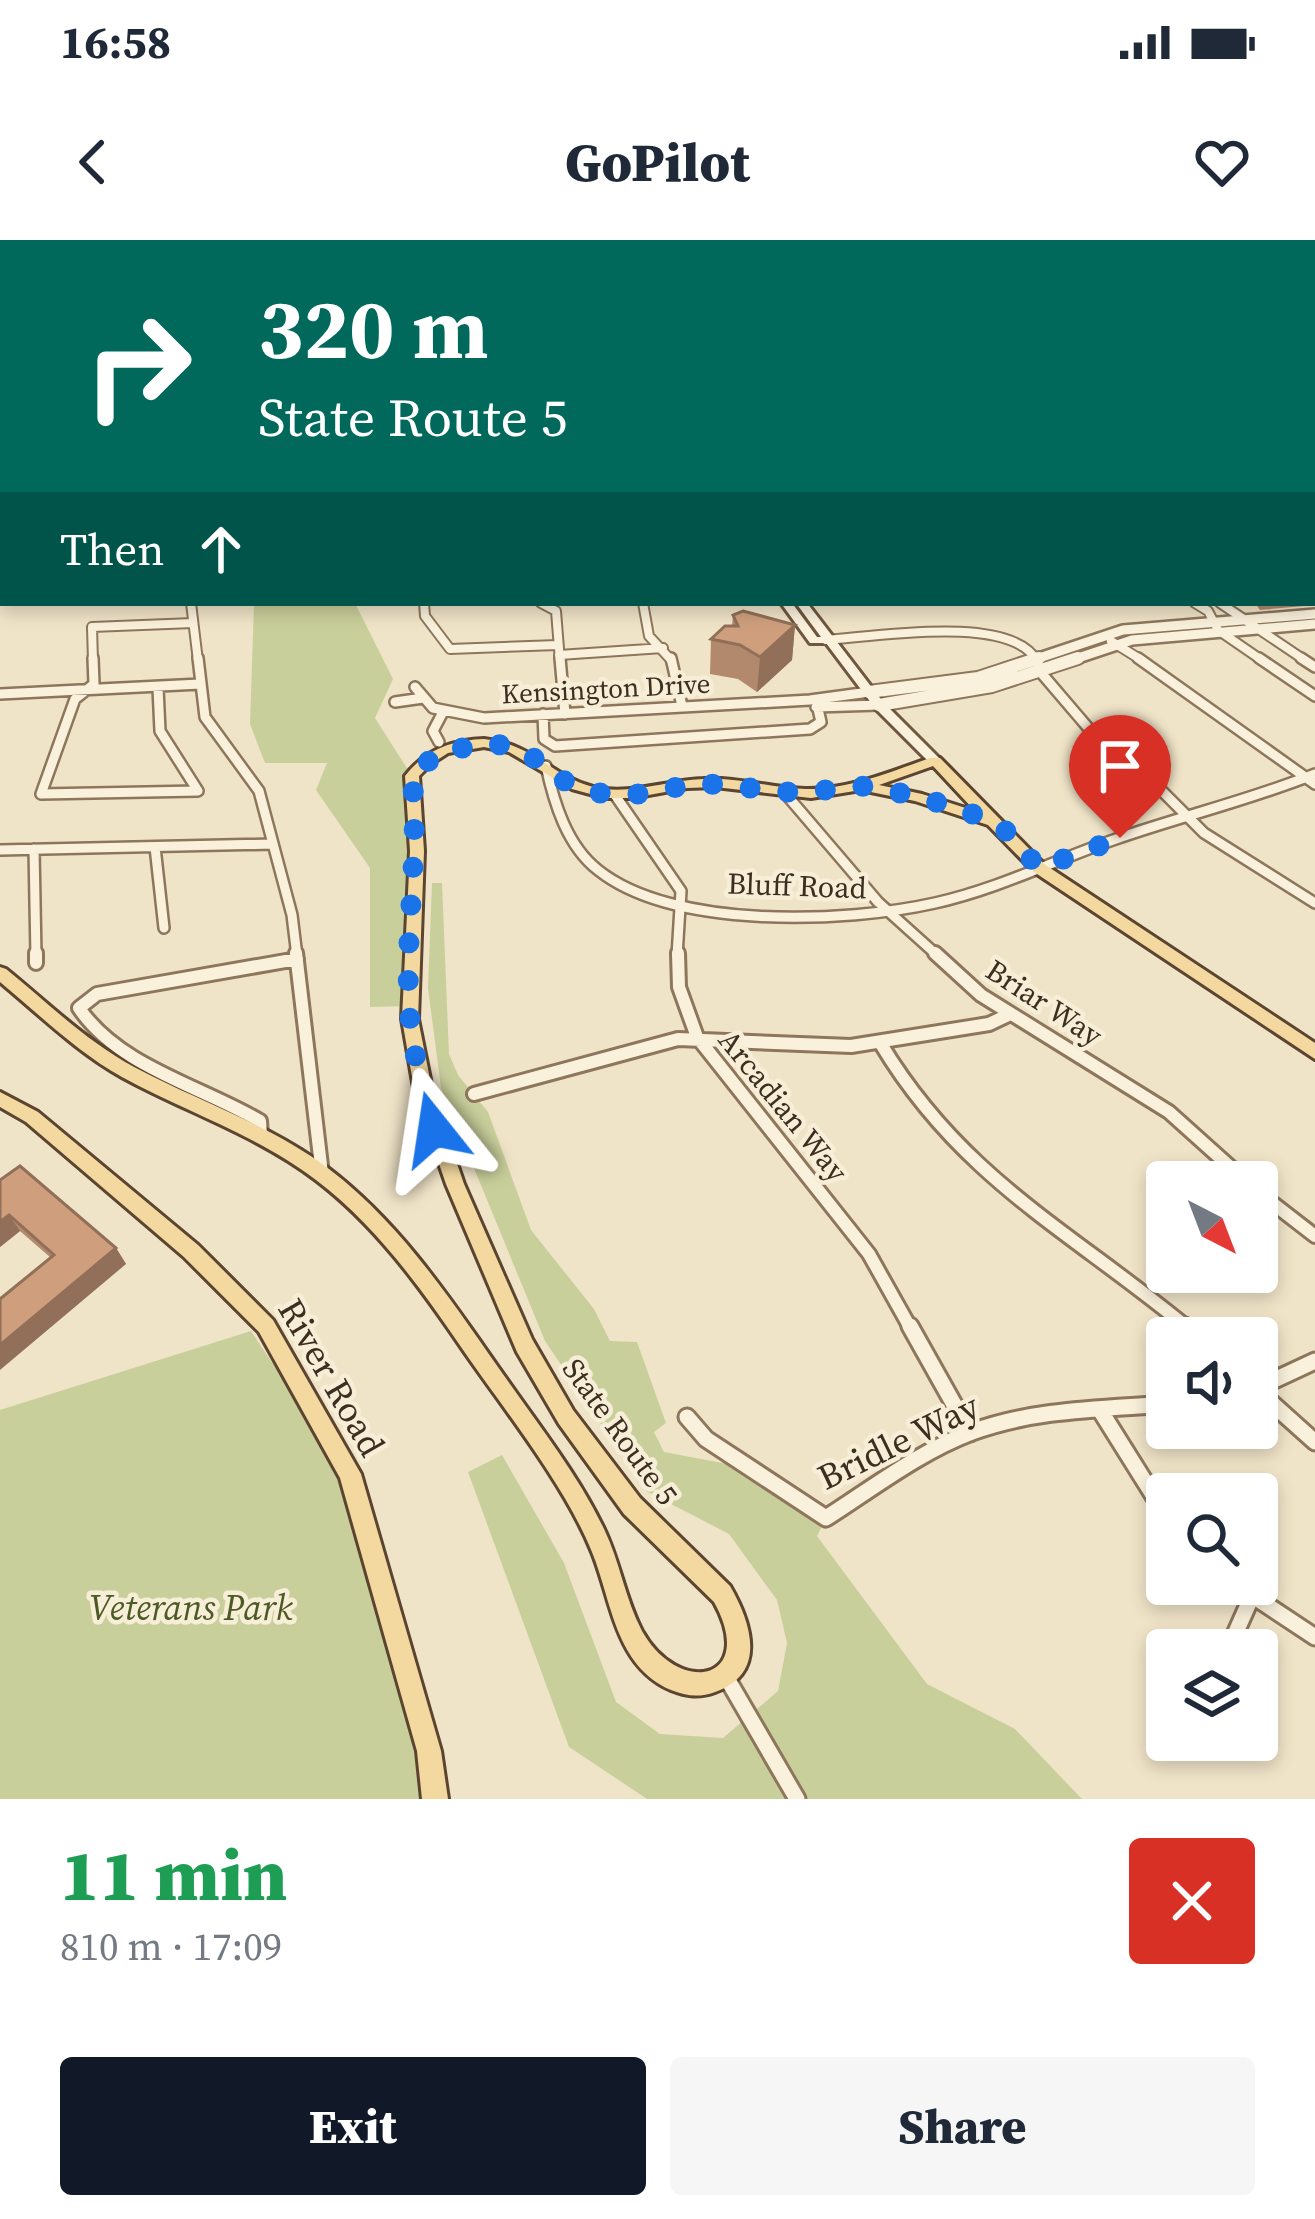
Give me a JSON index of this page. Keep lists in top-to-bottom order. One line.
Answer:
{"streets":{"main road":["River Road","State Route 5"],"street":["Kensington Drive","Bluff Road","Briar Way","Arcadian Way","Bridle Way"]},"crossings":[["Bluff Road","Briar Way"],["Bluff Road","Arcadian Way"],["Bluff Road","State Route 5"],["Briar Way","State Route 5"],["Arcadian Way","Bridle Way"]],"parks":["Veterans Park"],"north":"bottom right","page":{"status":"16:58","header":"GoPilot","turn":["320 m","State Route 5"],"then":"Then","heading":["11 min","810 m · 17:09"],"buttons":["Exit","Share"]}}
